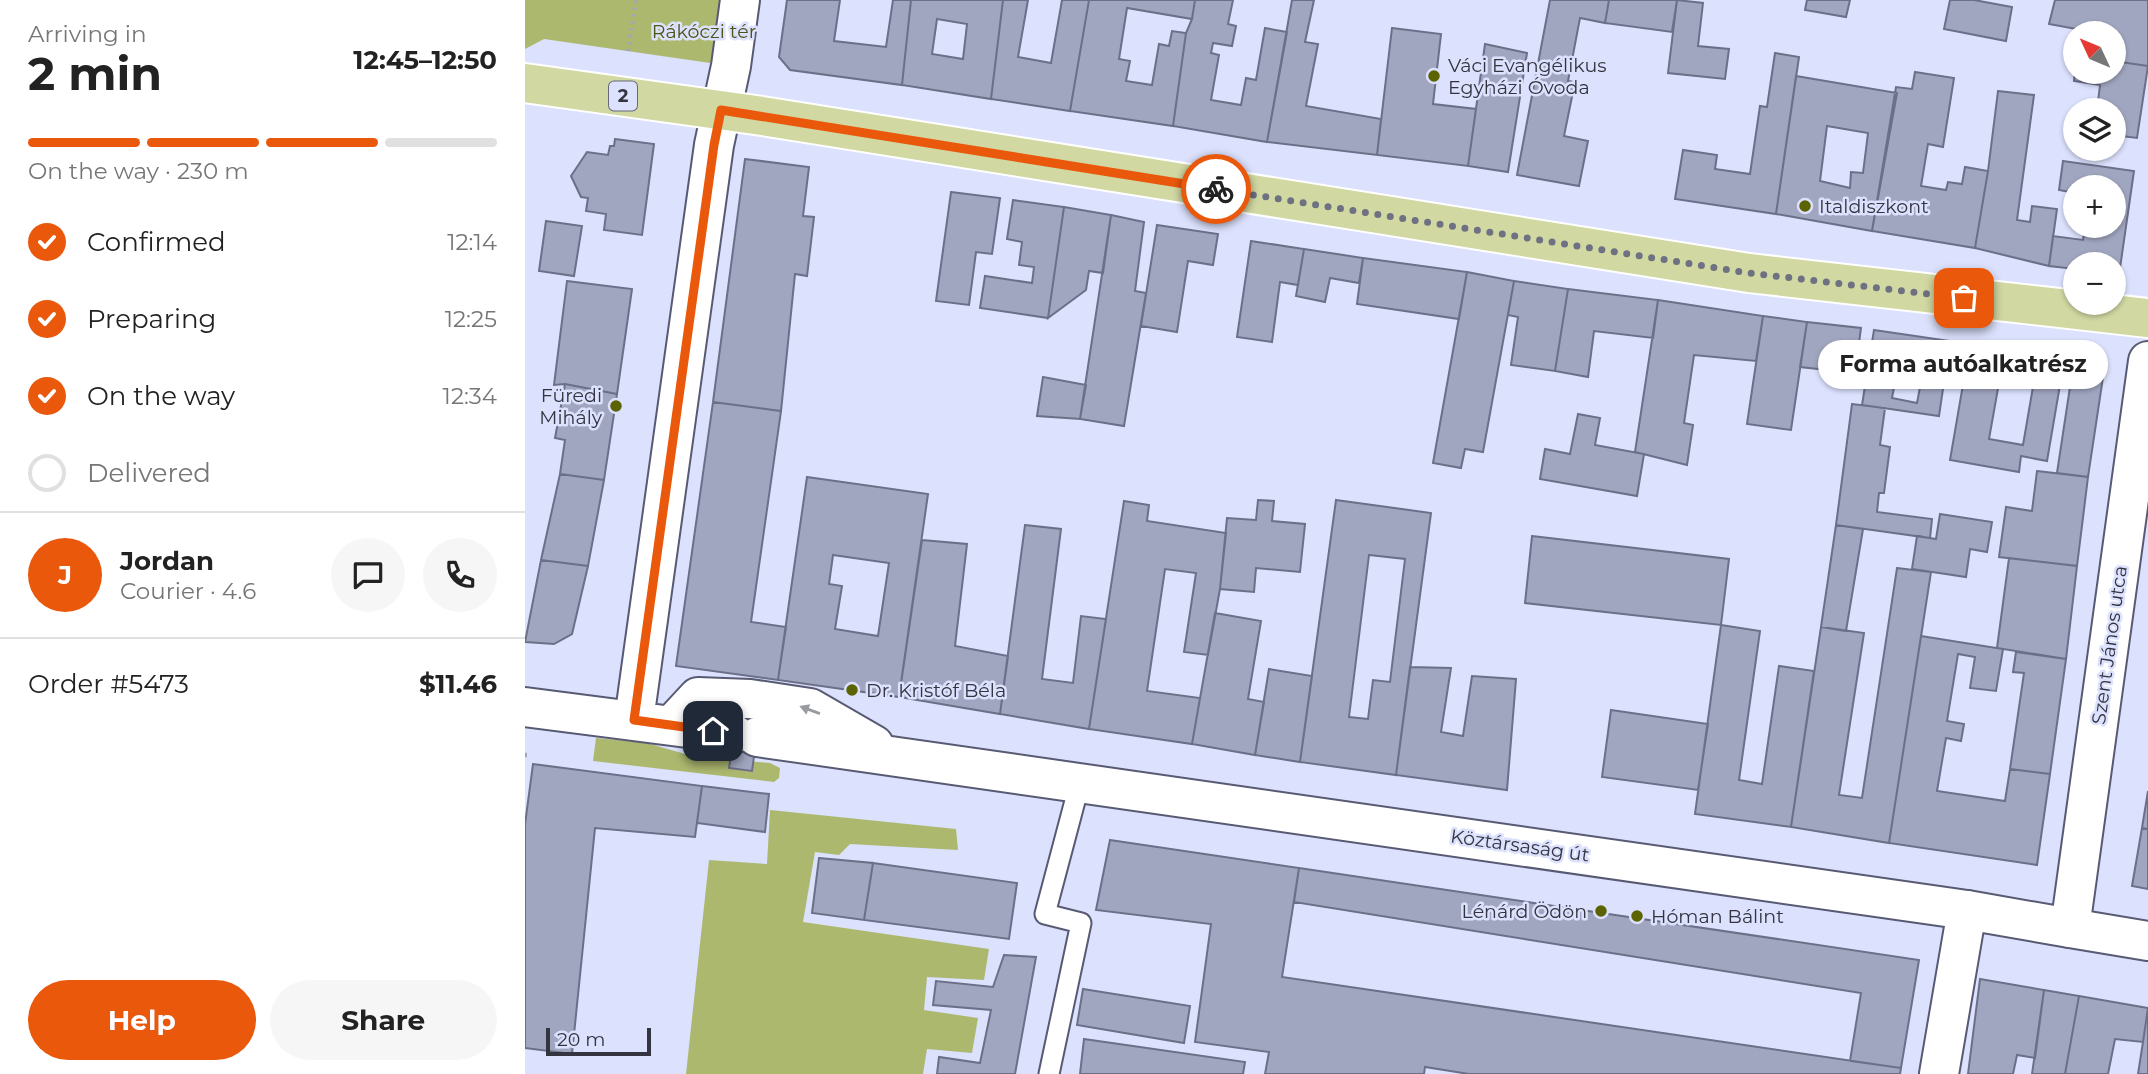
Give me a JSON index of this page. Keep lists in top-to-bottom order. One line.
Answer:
{"streets":{"main road":["2"],"street":["Szent János utca","Köztársaság út"]},"crossings":[["Szent János utca","Köztársaság út"]],"parks":["Rákóczi tér"],"places":["Váci Evangélikus Egyházi Óvoda","Italdiszkont","Forma autóalkatrész","Füredi Mihály","Dr. Kristóf Béla","Lénárd Ödön","Hóman Bálint"],"scale_bar":"20 m","north":"top left","page":{"heading":["2 min","Arriving in","12:45–12:50"],"panel":["Jordan","Courier · 4.6","Order #5473","$11.46"],"map_buttons":["+","−"],"bar":"On the way · 230 m","list":[["Confirmed","12:14"],["Preparing","12:25"],["On the way","12:34"],"Delivered"],"bubble":"Forma autóalkatrész","round":"J","buttons":["Help","Share"],"scale":"20 m"}}
